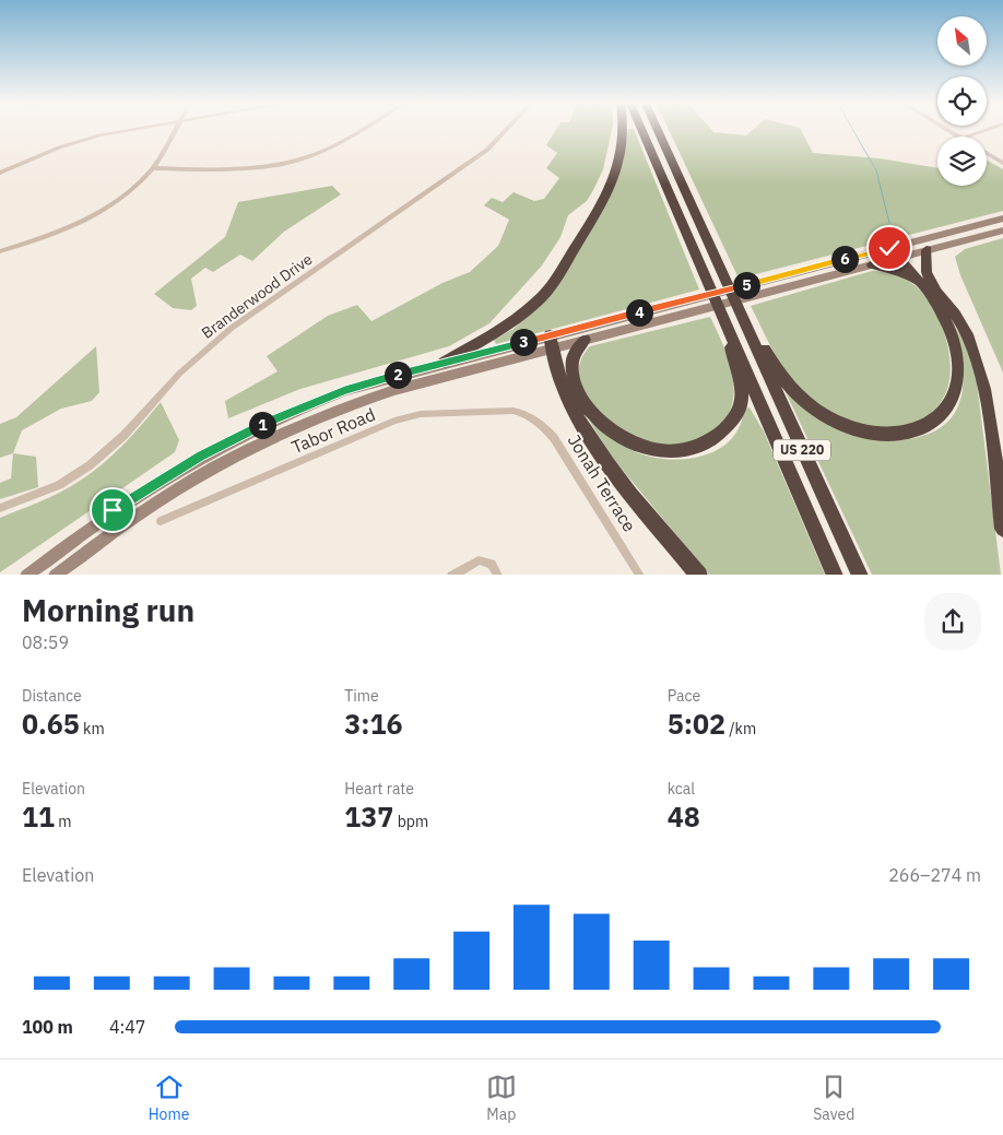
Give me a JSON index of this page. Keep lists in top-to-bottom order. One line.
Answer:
{"streets":{"highway":["US 220"],"street":["Branderwood Drive","Tabor Road","Jonah Terrace"]},"crossings":[["Tabor Road","Jonah Terrace"]],"north":"top left","page":{"pins":["6","5","4","3","2","1"],"heading":["Morning run","08:59"],"stats":[["Distance","0.65 km"],["Time","3:16"],["Pace","5:02 /km"],["Elevation","11 m"],["Heart rate","137 bpm"],["kcal","48"]],"chart":["Elevation","266–274 m"],"list":[{"name":"100 m","note":"4:47"}],"tabs":["Home","Map","Saved"]}}
